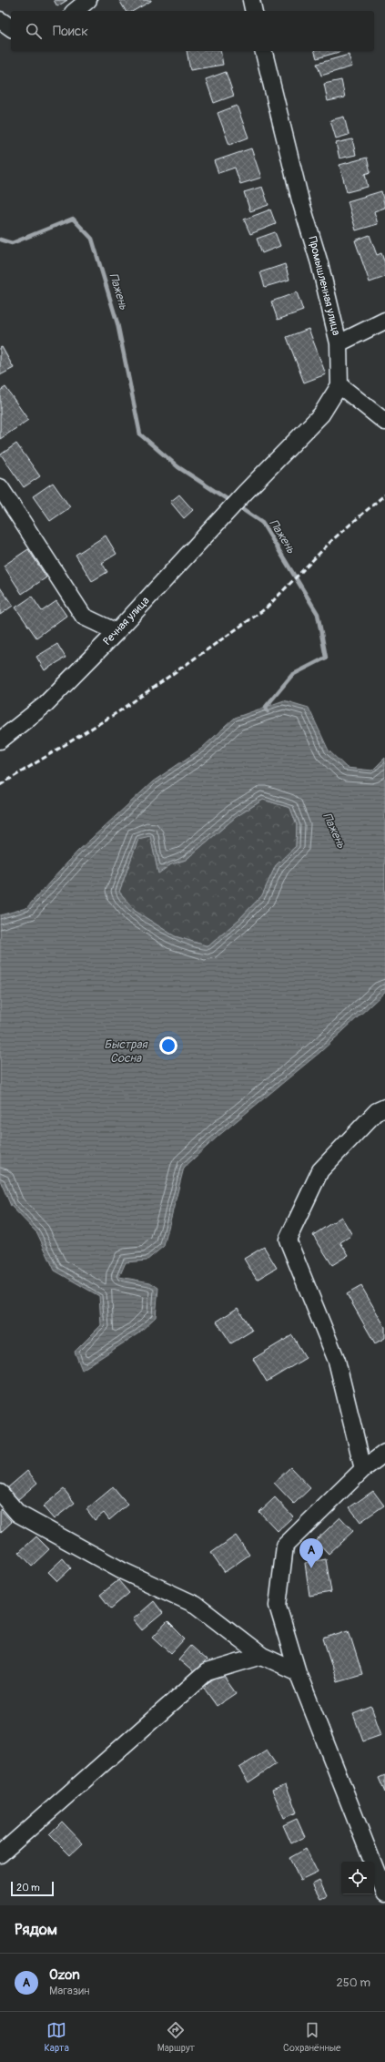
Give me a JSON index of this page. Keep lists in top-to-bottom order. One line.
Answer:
{"streets":{"street":["Промышленная улица","Речная улица"]},"crossings":[["Промышленная улица","Речная улица"]],"water":["Пажень","Быстрая Сосна"],"scale_bar":"20 m","page":{"search":"Поиск","pins":"A","scale":"20 m","heading":"Рядом","list":[{"mark":"A","name":"Ozon","note":"Магазин","value":"250 m"}],"nav":["Карта","Маршрут","Сохранённые"]}}
